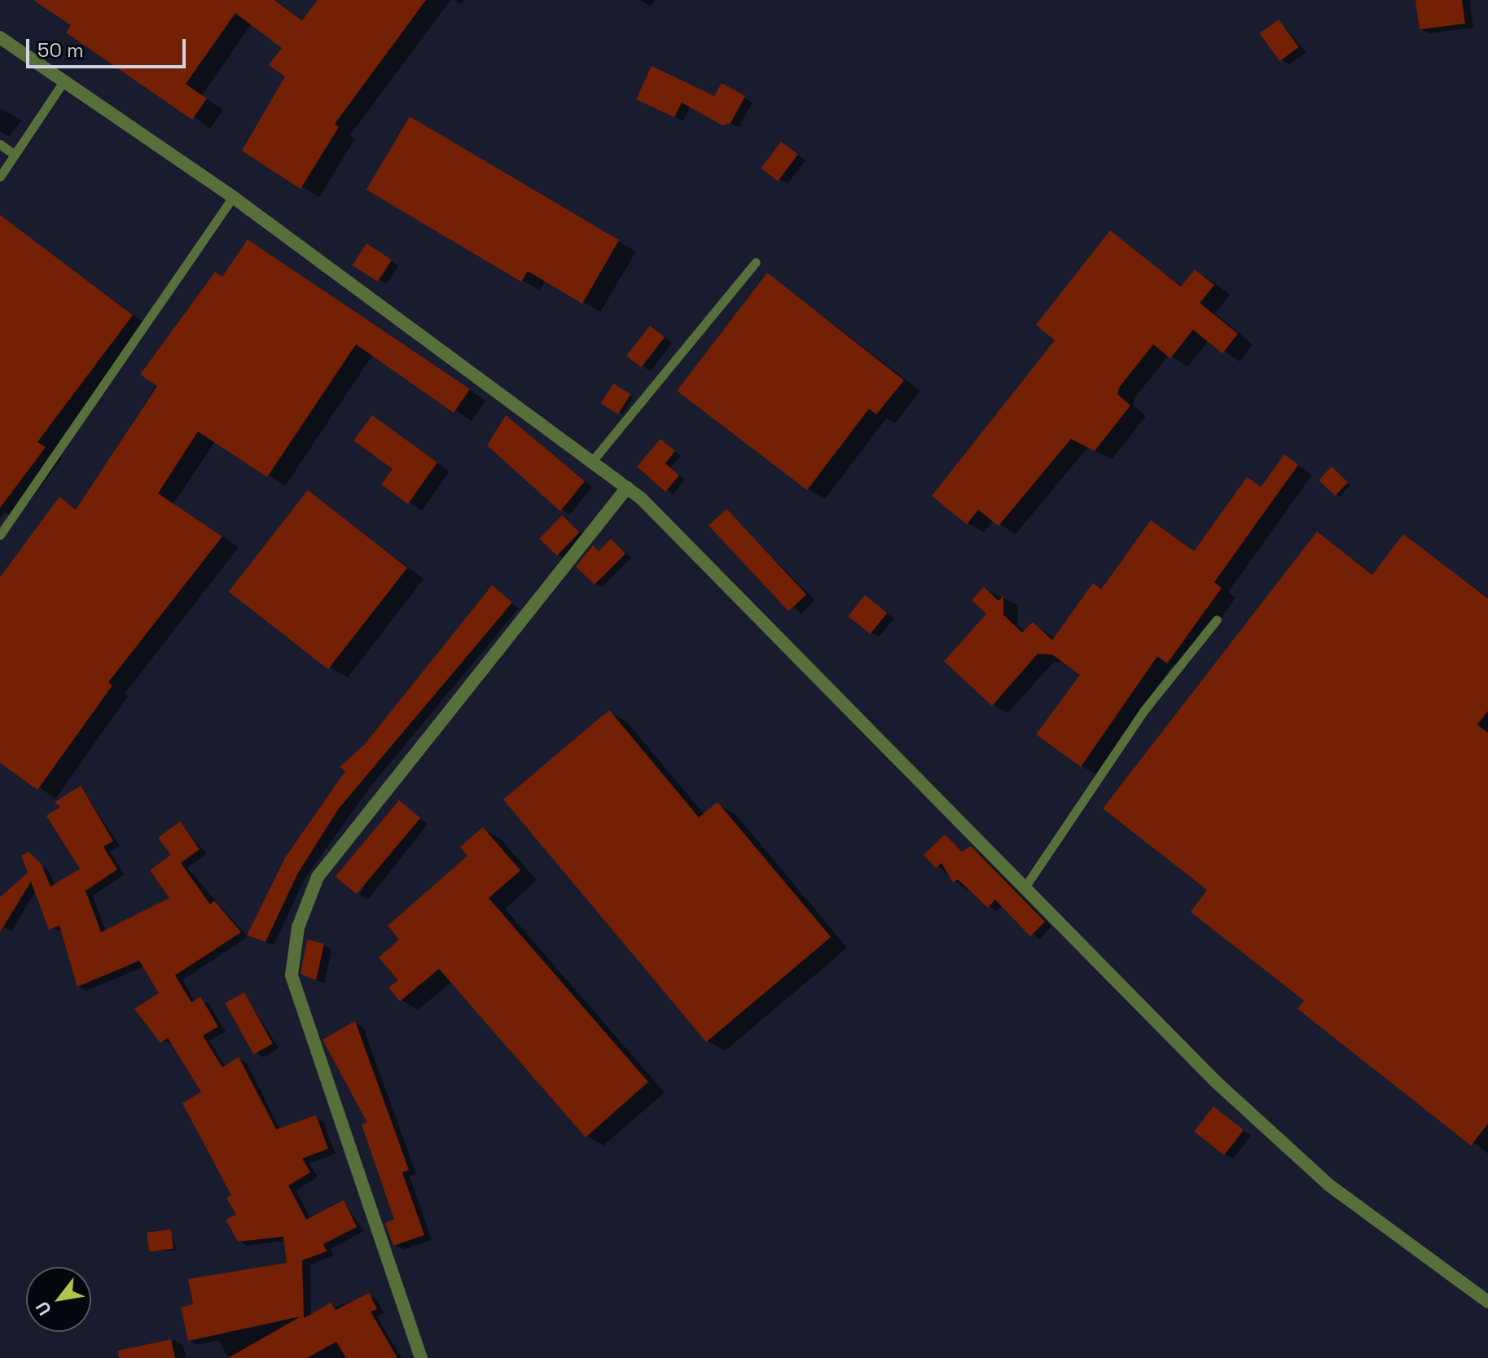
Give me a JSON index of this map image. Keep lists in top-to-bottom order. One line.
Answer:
{"scale_bar":"50 m","north":"bottom left"}
